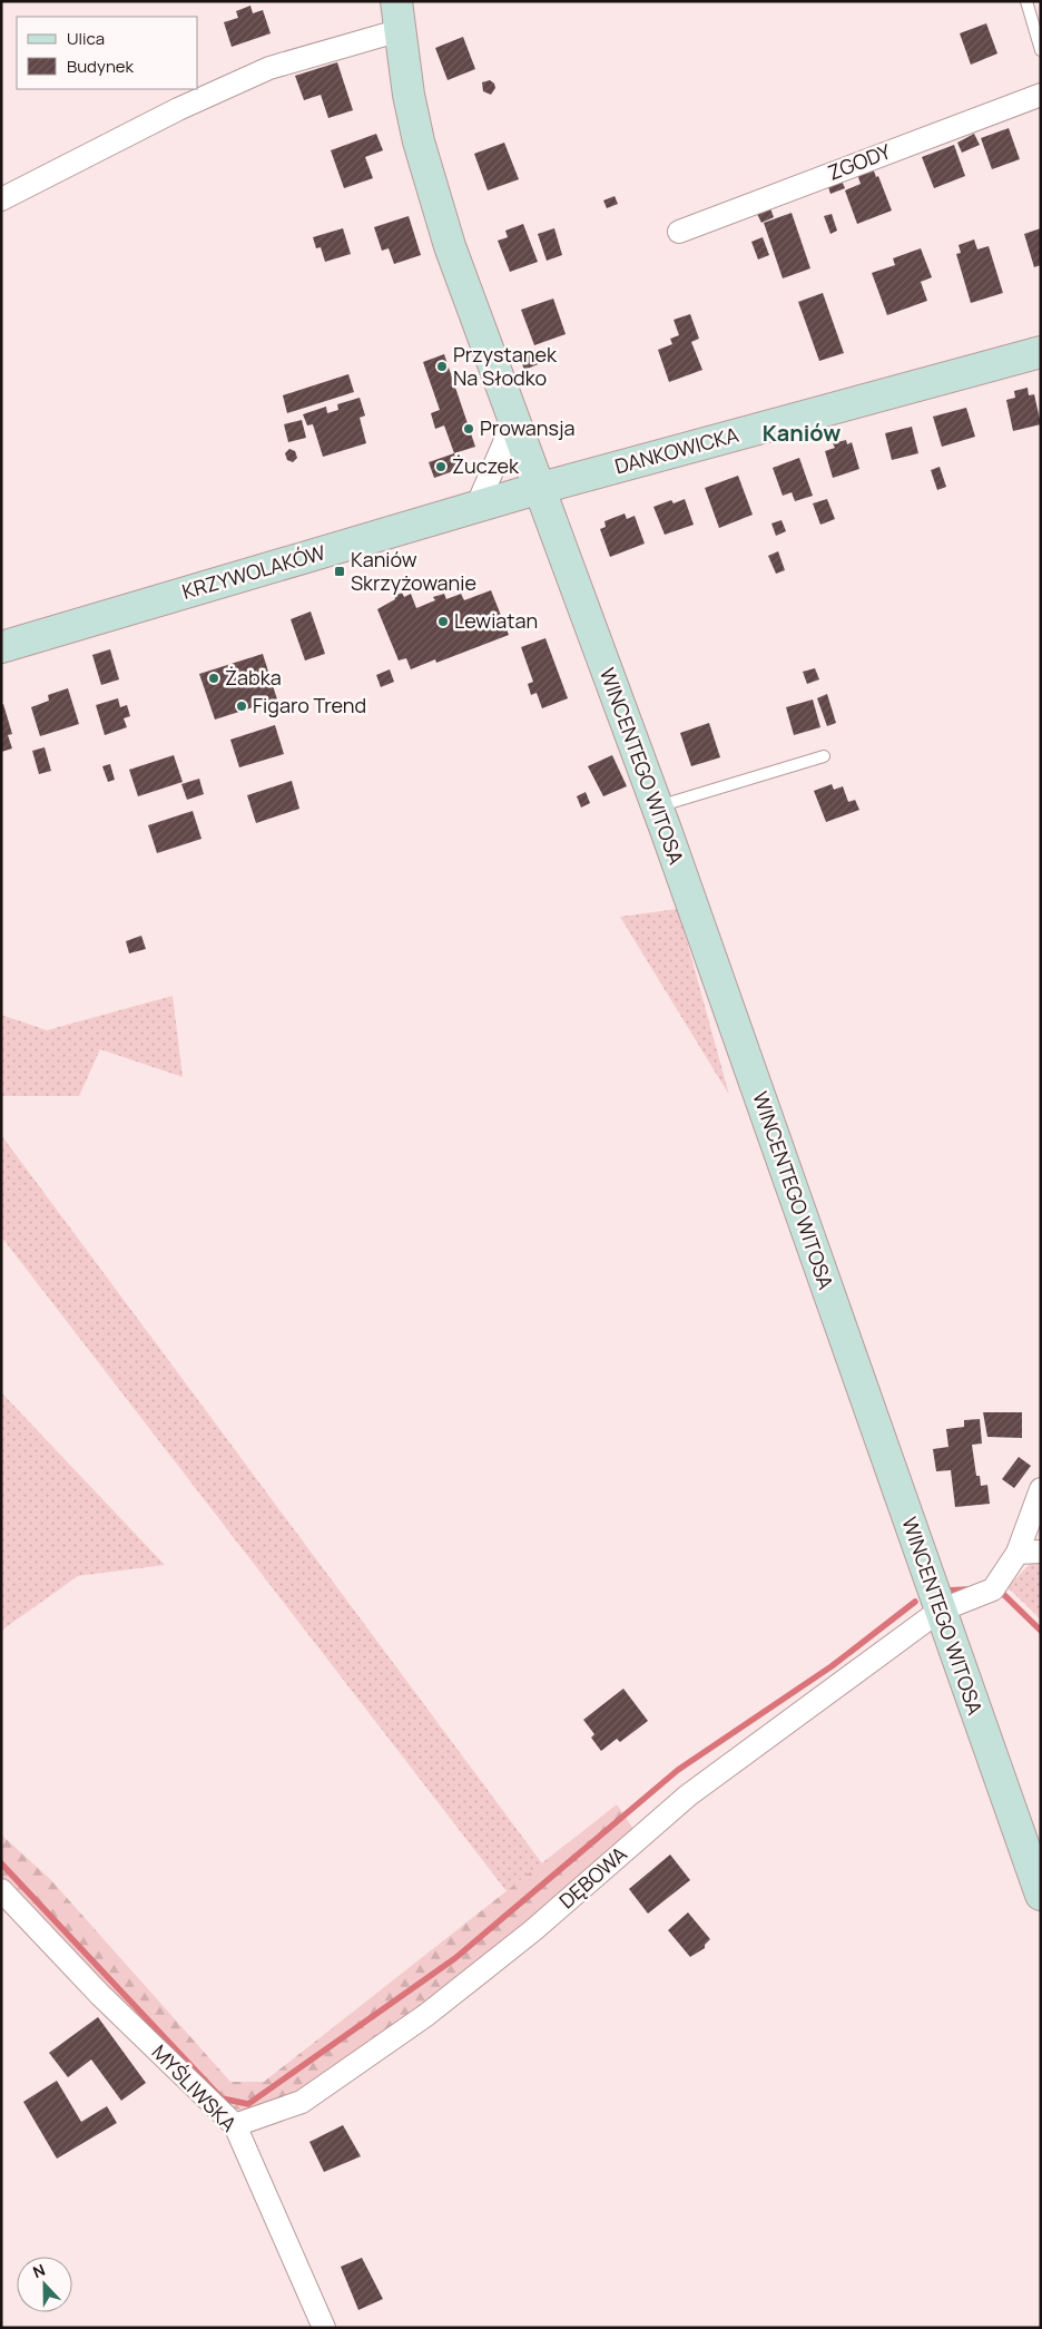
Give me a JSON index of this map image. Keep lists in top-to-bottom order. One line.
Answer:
{"streets":{"street":["ZGODY","DANKOWICKA","KRZYWOLAKÓW","WINCENTEGO WITOSA","DĘBOWA","MYŚLIWSKA"]},"crossings":[["DANKOWICKA","KRZYWOLAKÓW"],["DANKOWICKA","WINCENTEGO WITOSA"],["KRZYWOLAKÓW","WINCENTEGO WITOSA"],["WINCENTEGO WITOSA","DĘBOWA"],["DĘBOWA","MYŚLIWSKA"]],"districts":["Kaniów"],"places":{"other":["Przystanek Na Słodko","Prowansja","Żuczek","Lewiatan","Żabka","Figaro Trend"],"transit":["Kaniów Skrzyżowanie"]},"legend":["Ulica","Budynek"],"north":"top"}
